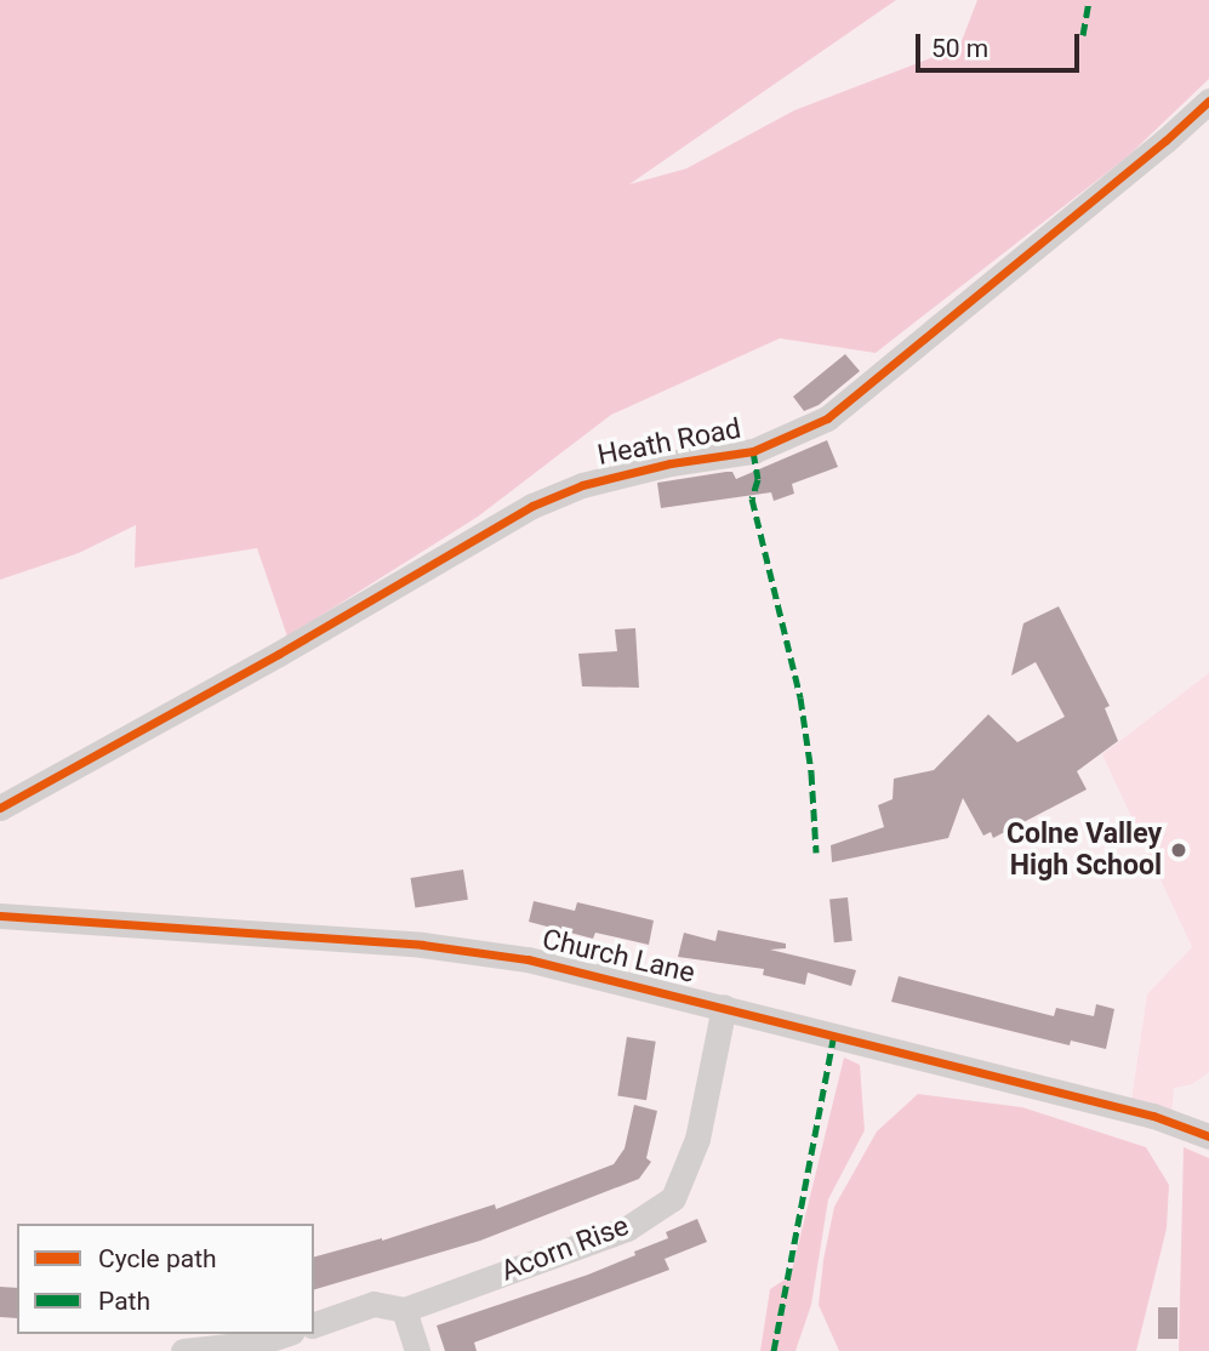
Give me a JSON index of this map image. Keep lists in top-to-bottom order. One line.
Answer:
{"streets":{"street":["Heath Road","Church Lane","Acorn Rise"]},"crossings":[["Church Lane","Acorn Rise"]],"places":["Colne Valley High School"],"legend":["Cycle path","Path"],"scale_bar":"50 m"}
